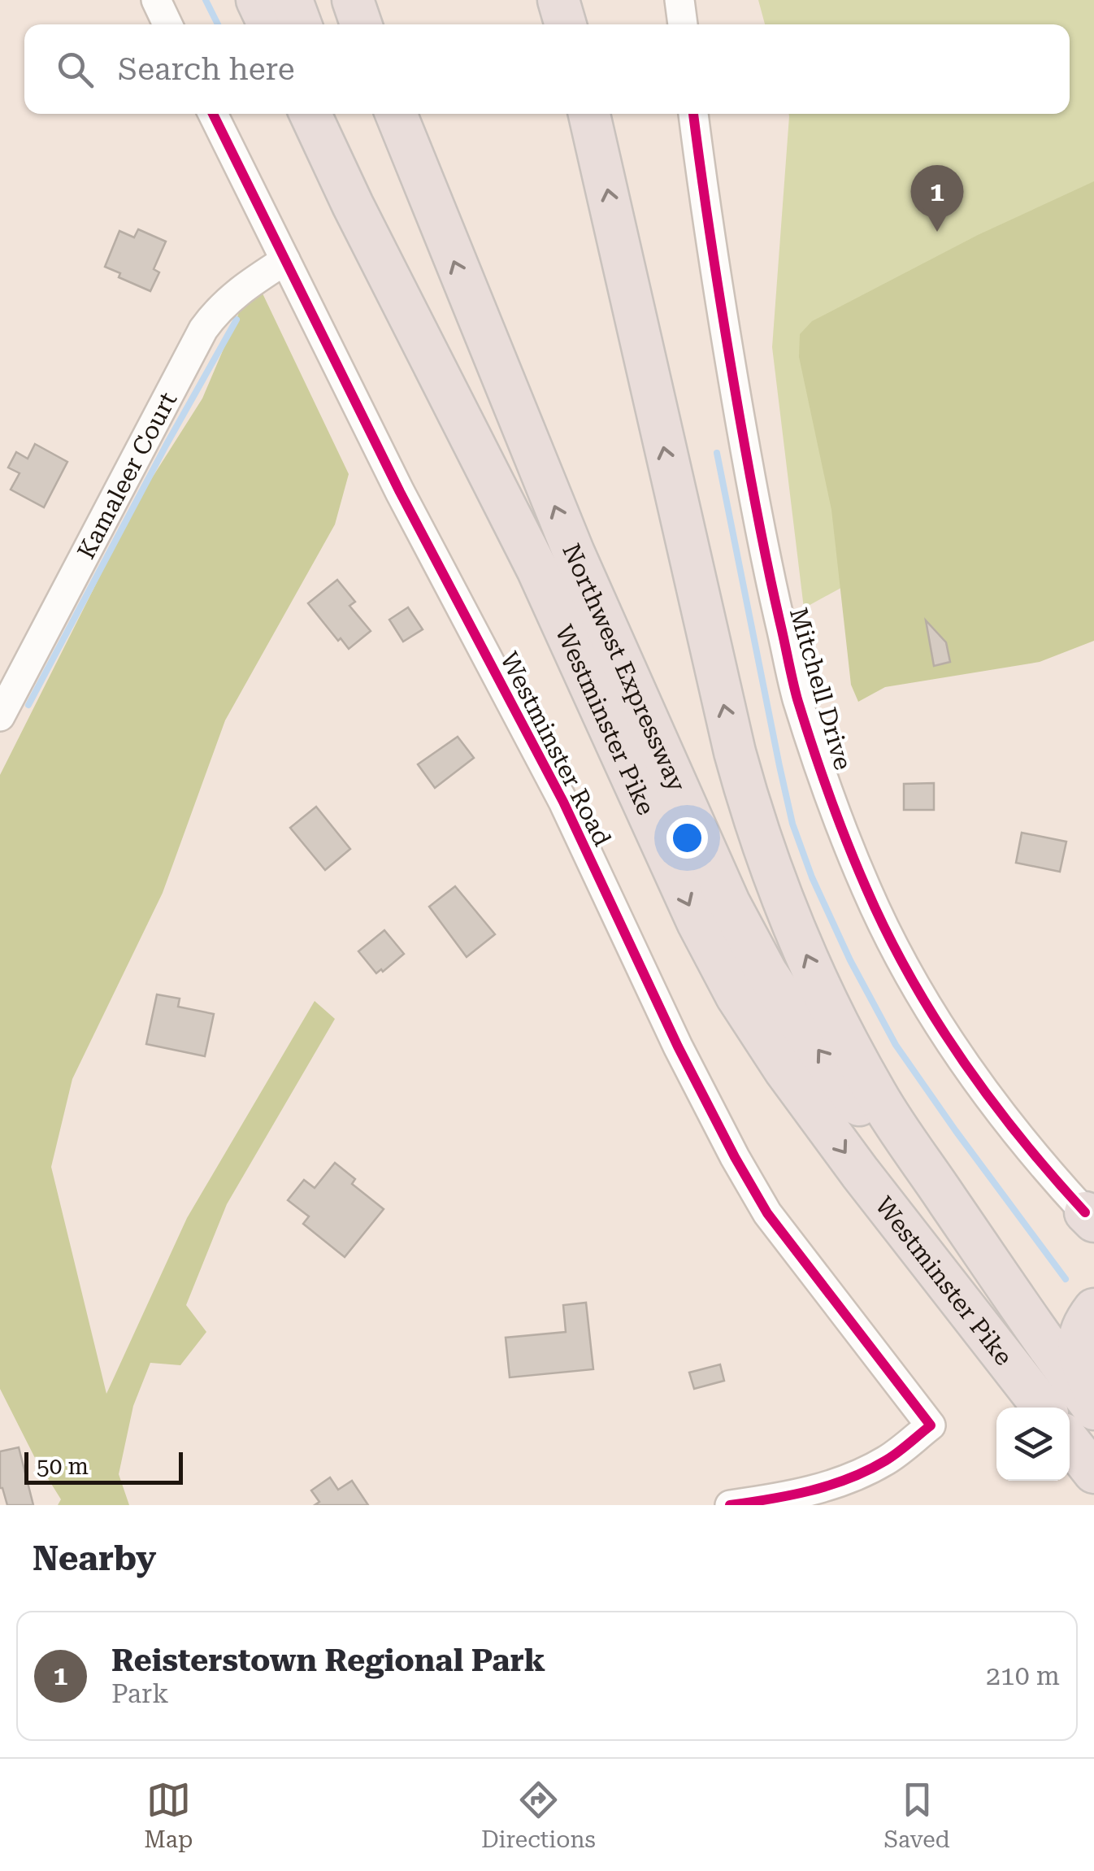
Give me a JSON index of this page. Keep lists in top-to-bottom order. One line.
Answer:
{"streets":{"highway":["Northwest Expressway","Westminster Pike"],"street":["Kamaleer Court","Mitchell Drive","Westminster Road"]},"crossings":[["Kamaleer Court","Westminster Road"],["Northwest Expressway","Westminster Pike"]],"scale_bar":"50 m","page":{"search":"Search here","pins":"1","scale":"50 m","heading":"Nearby","list":[{"mark":"1","name":"Reisterstown Regional Park","note":"Park","value":"210 m"}],"nav":["Map","Directions","Saved"]}}
